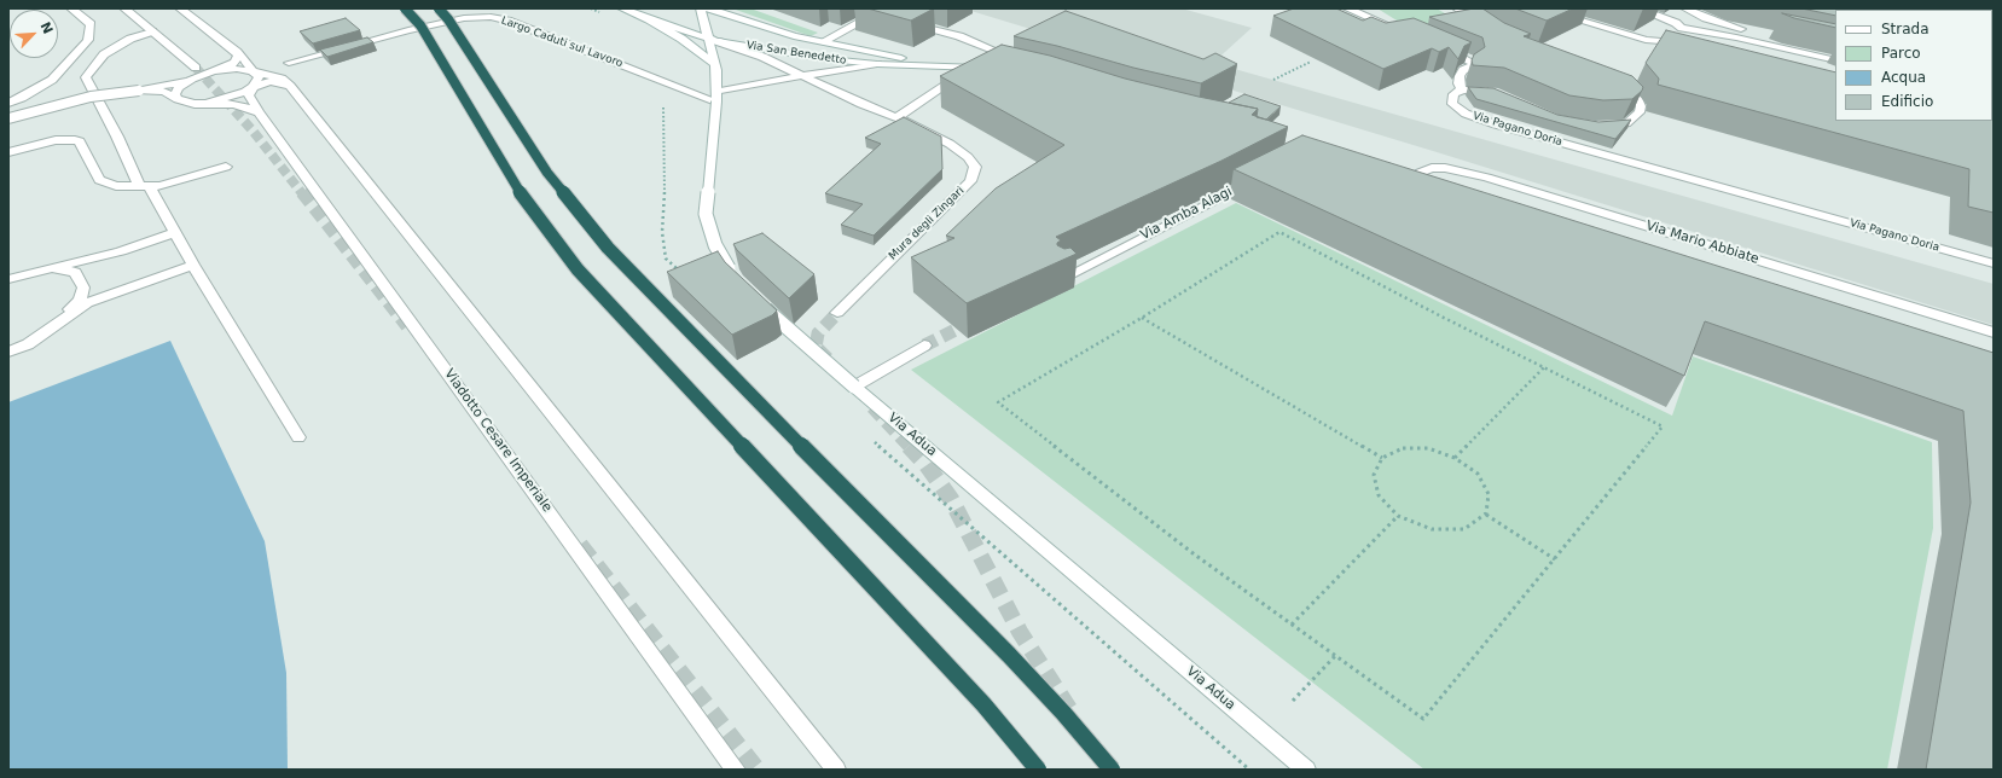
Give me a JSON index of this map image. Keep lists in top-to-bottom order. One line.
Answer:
{"streets":{"street":["Largo Caduti sul Lavoro","Via San Benedetto","Via Pagano Doria","Via Amba Alagi","Mura degli Zingari","Via Mario Abbiate","Via Adua","Viadotto Cesare Imperiale"]},"crossings":[["Via San Benedetto","Mura degli Zingari"]],"legend":["Strada","Parco","Acqua","Edificio"],"north":"top right"}
